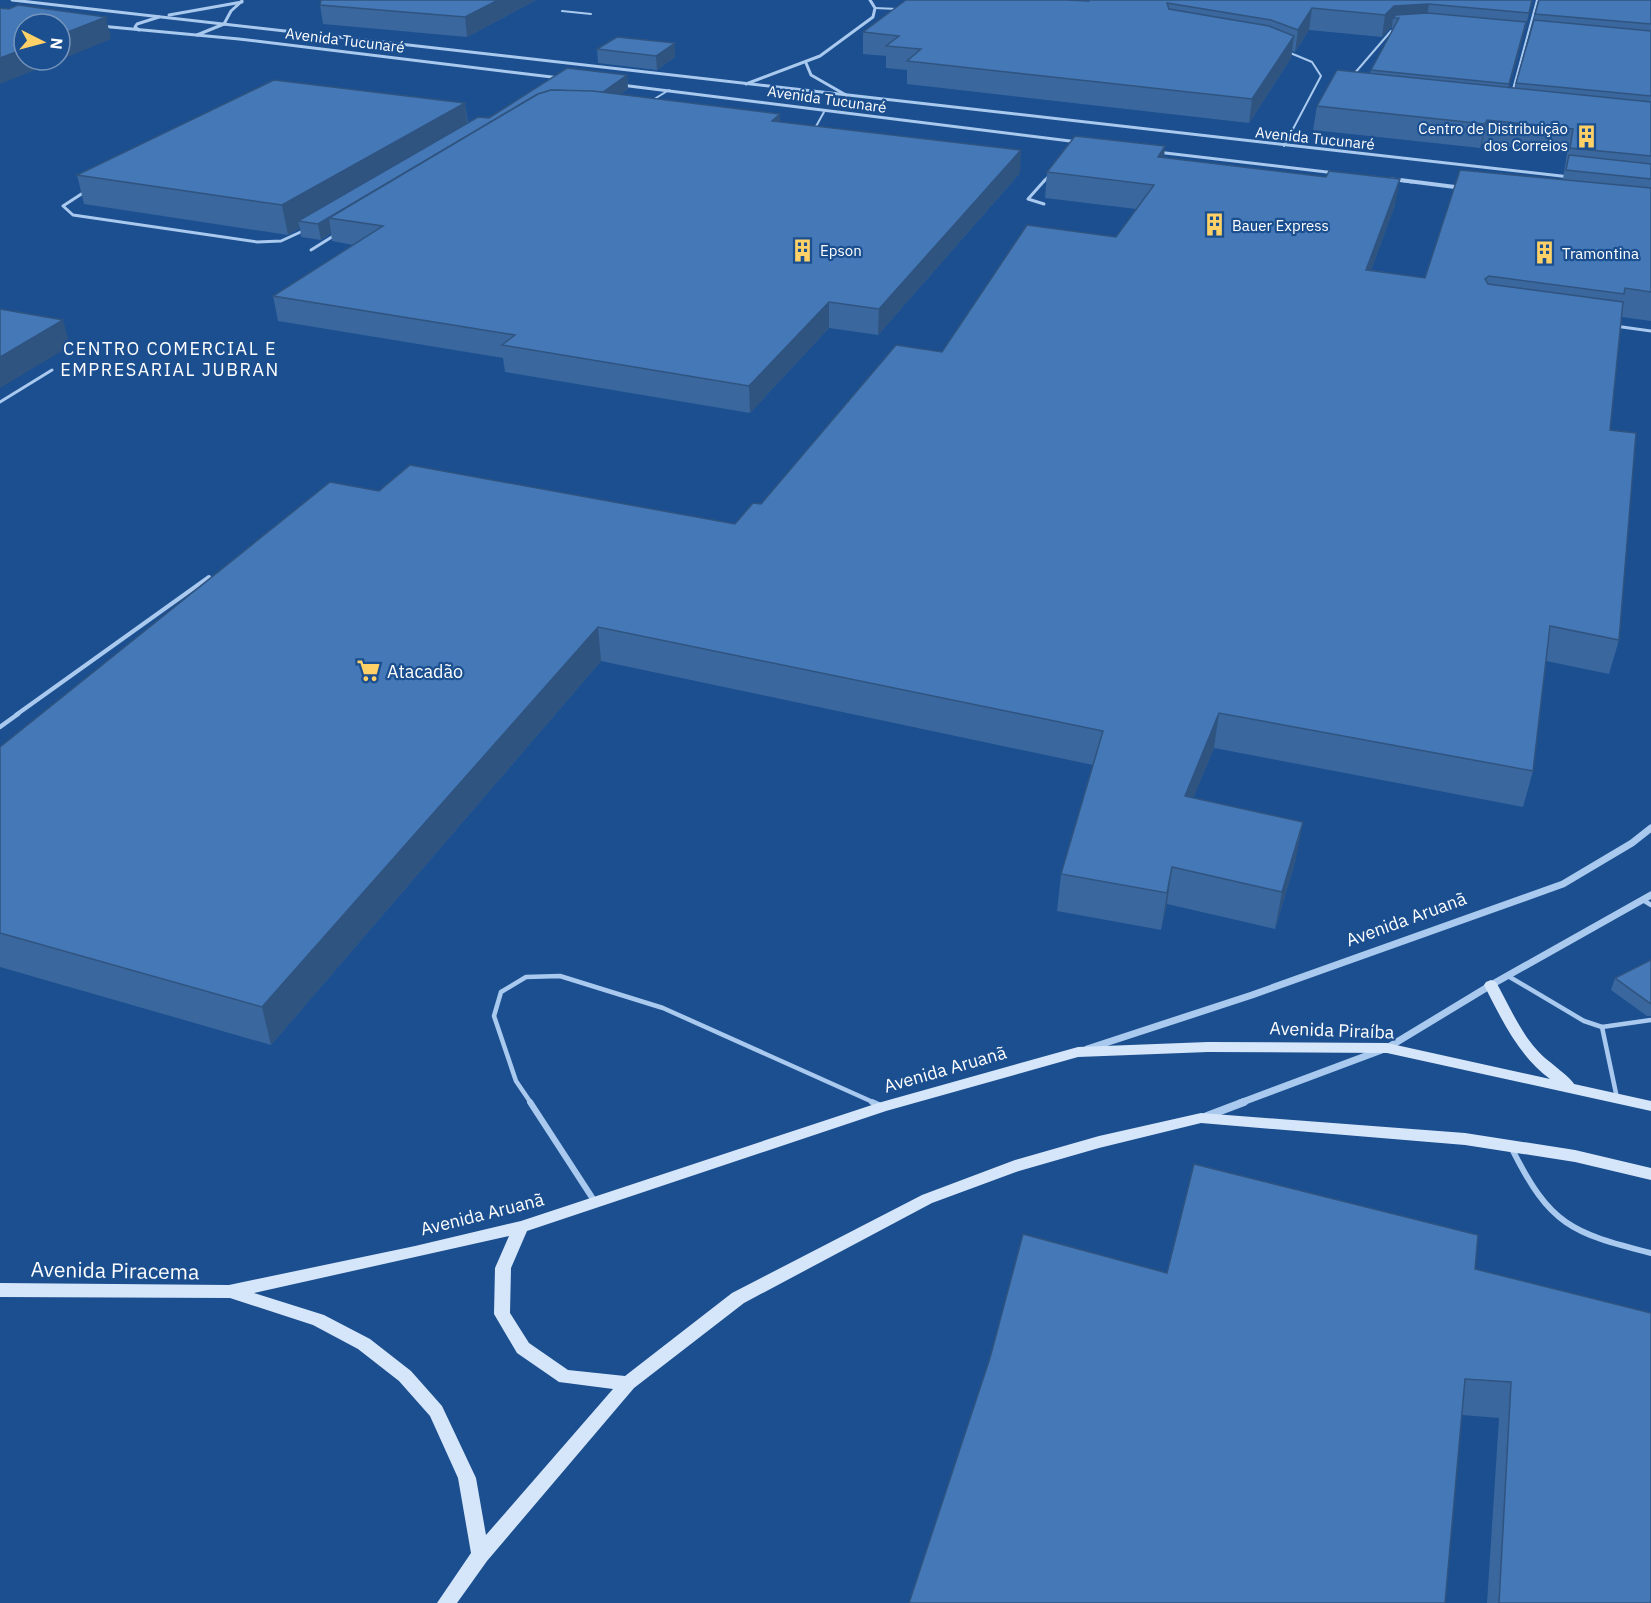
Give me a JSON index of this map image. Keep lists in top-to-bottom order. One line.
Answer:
{"streets":{"main road":["Avenida Aruanã","Avenida Piraíba","Avenida Piracema"],"street":["Avenida Tucunaré"]},"crossings":[["Avenida Aruanã","Avenida Piraíba"],["Avenida Aruanã","Avenida Piracema"]],"districts":["CENTRO COMERCIAL E EMPRESARIAL JUBRAN"],"places":{"building":["Centro de Distribuição dos Correios","Bauer Express","Epson","Tramontina"],"supermarket":["Atacadão"]},"north":"right"}
